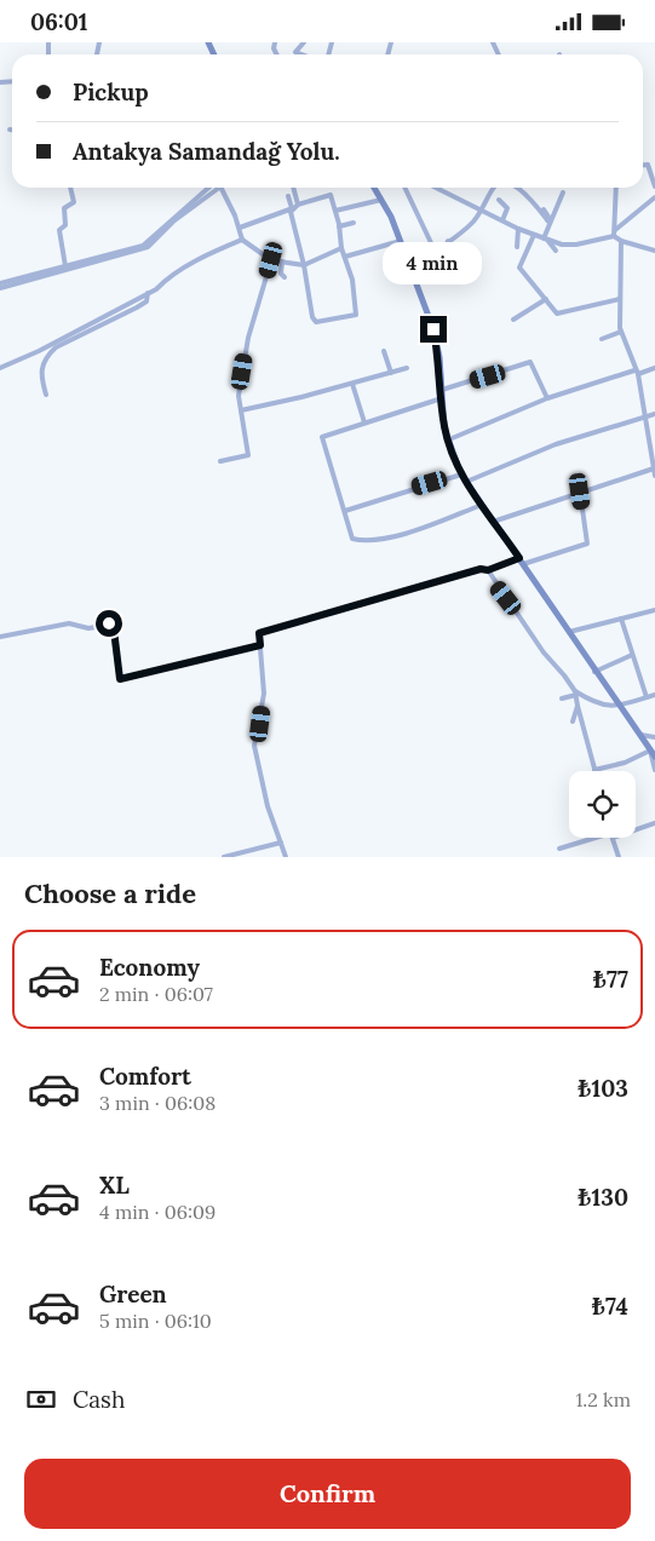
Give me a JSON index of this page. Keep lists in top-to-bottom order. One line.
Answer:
{"page":{"status":"06:01","banner":["Pickup","Antakya Samandağ Yolu."],"bubble":"4 min","heading":"Choose a ride","list":[{"name":"Economy","note":"2 min · 06:07","value":"₺77"},{"name":"Comfort","note":"3 min · 06:08","value":"₺103"},{"name":"XL","note":"4 min · 06:09","value":"₺130"},{"name":"Green","note":"5 min · 06:10","value":"₺74"}],"pay":["Cash","1.2 km"],"buttons":"Confirm"}}
